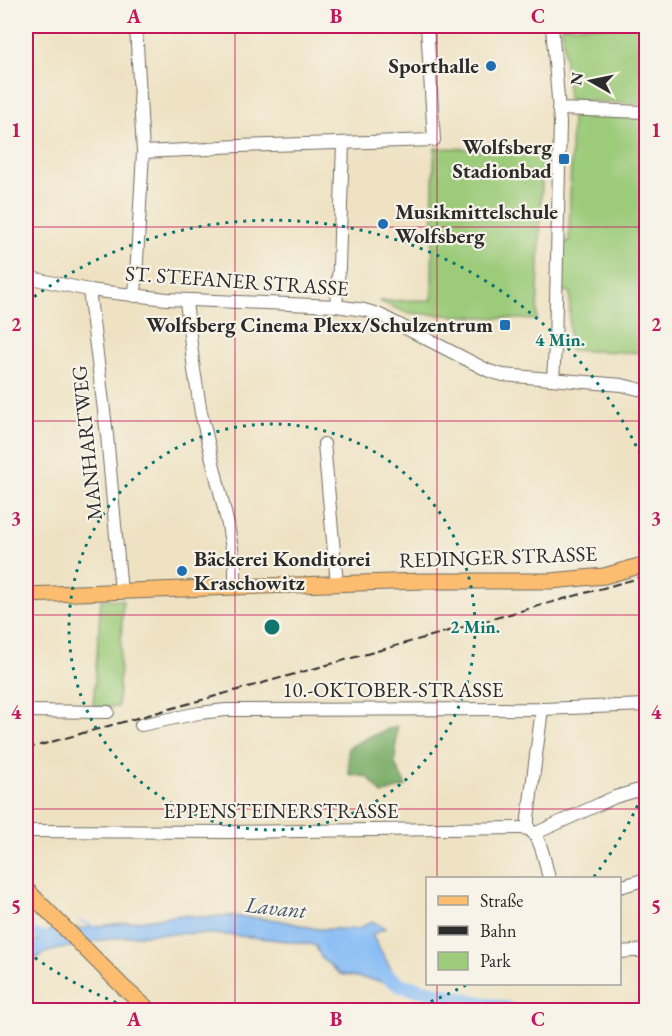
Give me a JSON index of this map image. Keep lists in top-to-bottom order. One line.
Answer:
{"streets":{"main road":["REDINGER STRASSE"],"street":["ST. STEFANER STRASSE","MANHARTWEG","10.-OKTOBER-STRASSE","EPPENSTEINERSTRASSE"]},"crossings":[["ST. STEFANER STRASSE","MANHARTWEG"],["MANHARTWEG","REDINGER STRASSE"]],"water":["Lavant"],"places":{"other":["Sporthalle","Musikmittelschule Wolfsberg","Bäckerei Konditorei Kraschowitz"],"transit":["Wolfsberg Stadionbad","Wolfsberg Cinema Plexx/Schulzentrum"]},"legend":["Straße","Bahn","Park"],"north":"left","grid":{"columns":["A","B","C"],"rows":["1","2","3","4","5"]},"rings":["4 Min.","2 Min."]}
